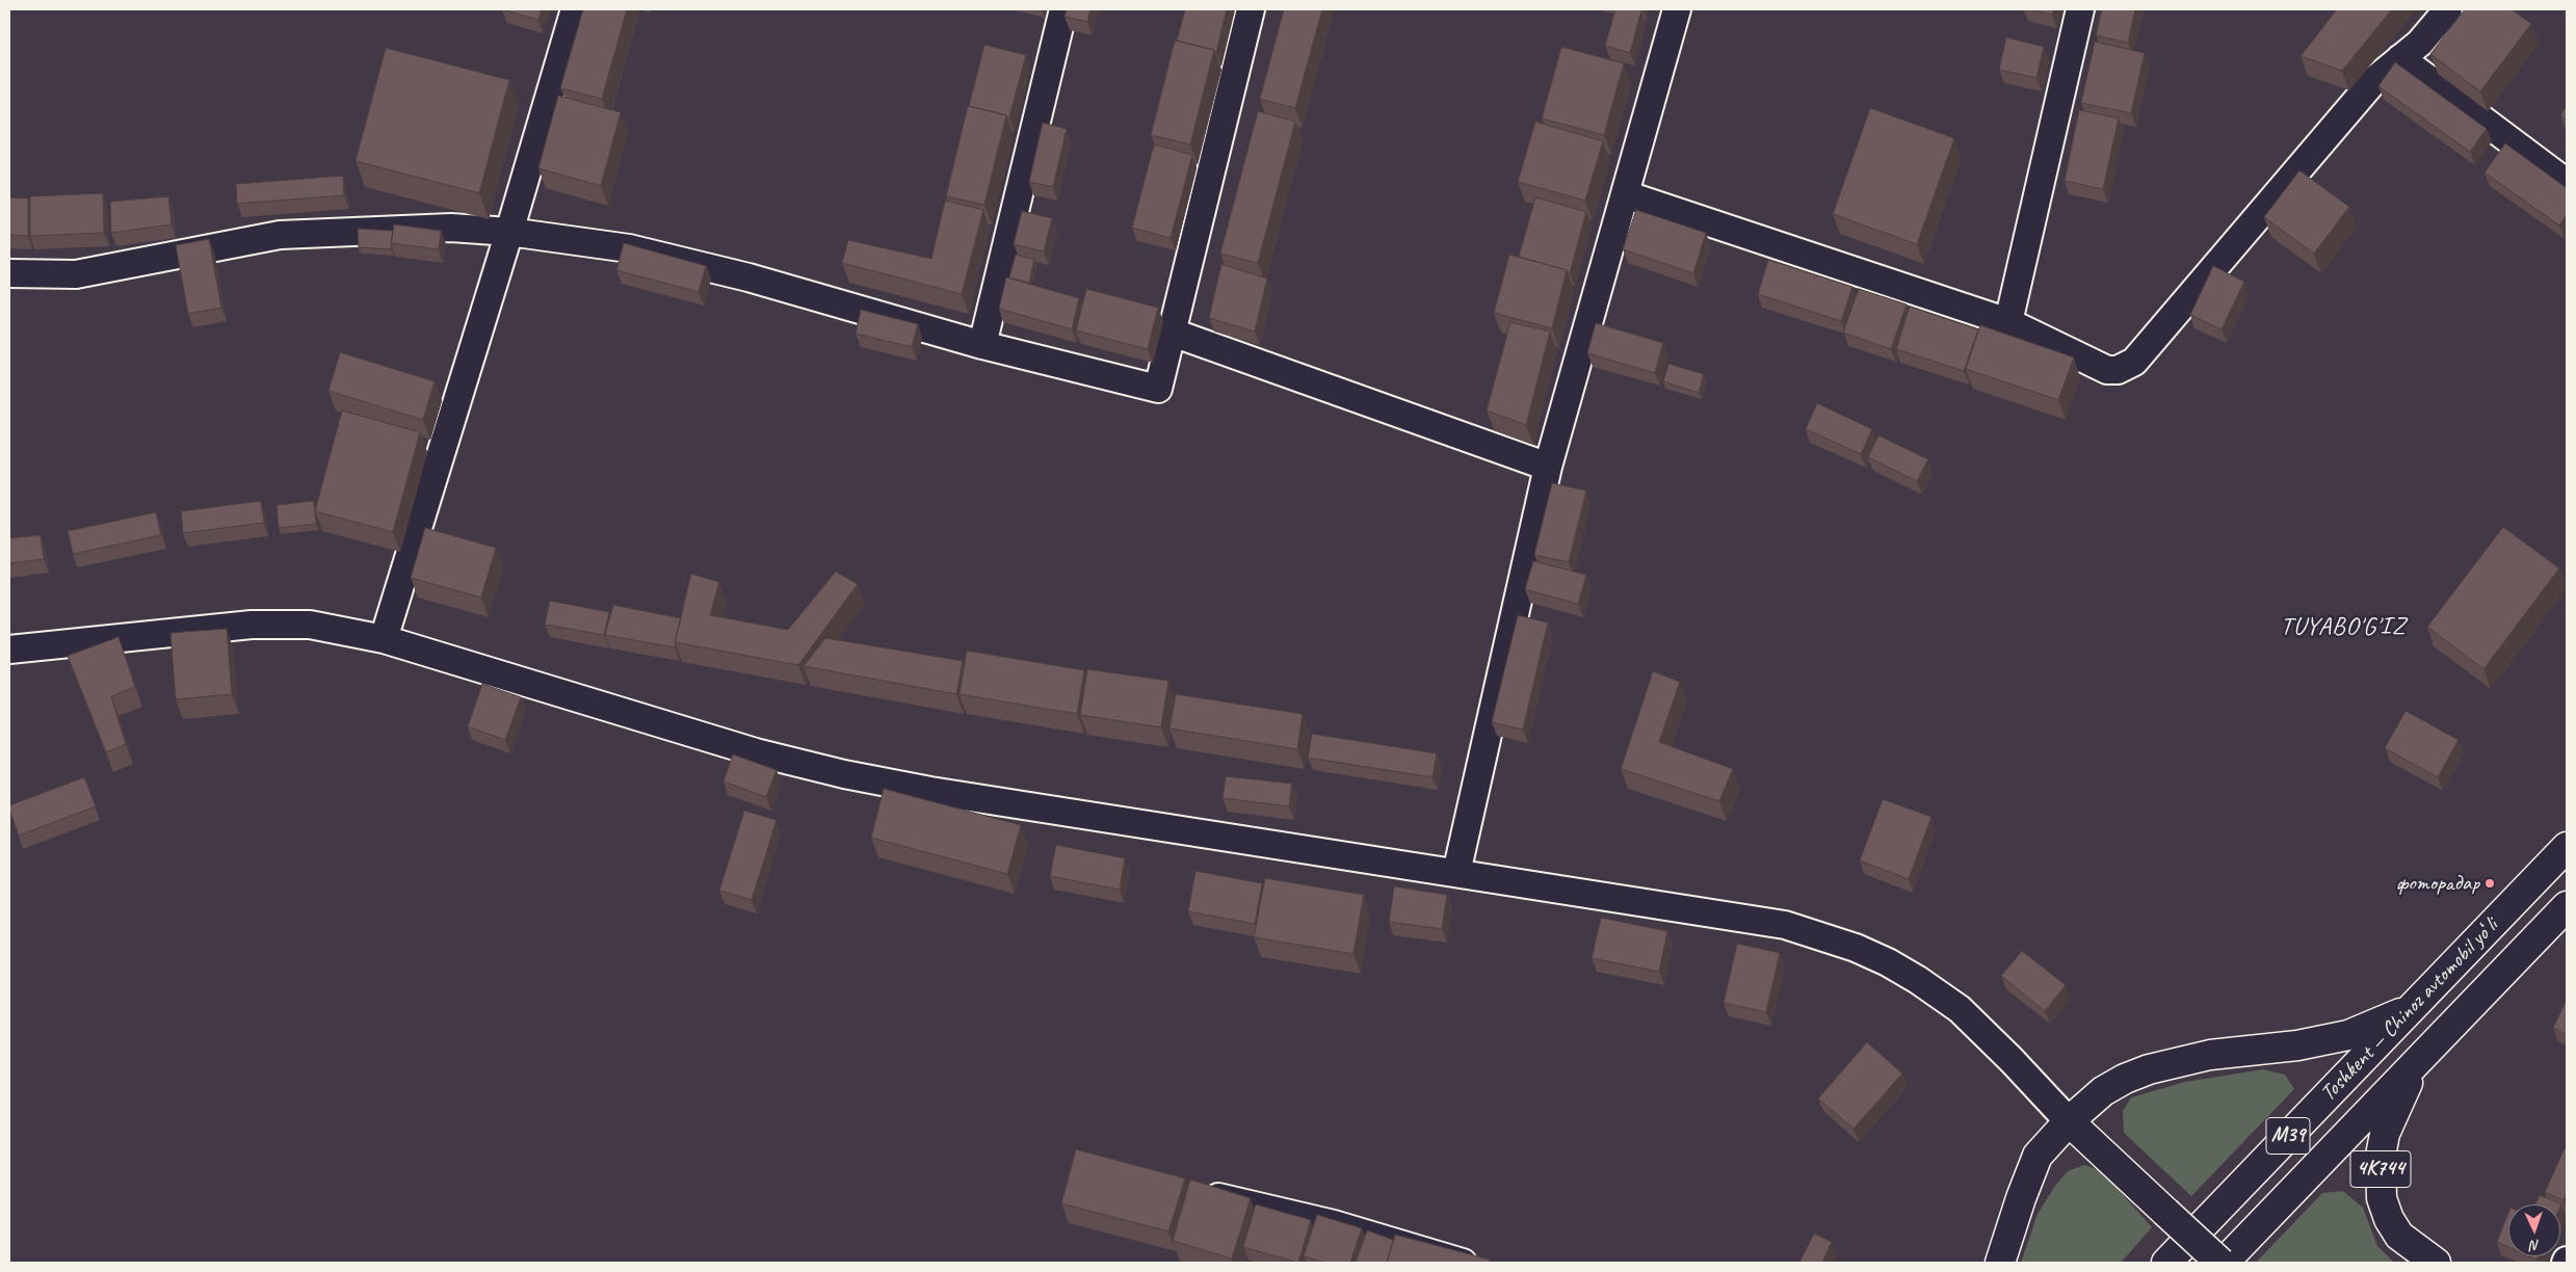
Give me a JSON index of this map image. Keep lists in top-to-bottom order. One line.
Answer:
{"streets":{"main road":["Toshkent — Chinoz avtomobil yoʻli","M39","4К744"]},"crossings":[["Toshkent — Chinoz avtomobil yoʻli","4К744"]],"districts":["TUYABO'G'IZ"],"places":["фоторадар"],"north":"bottom"}
